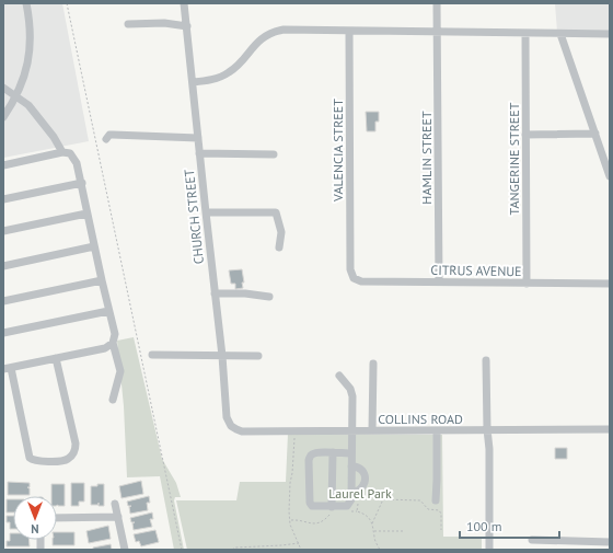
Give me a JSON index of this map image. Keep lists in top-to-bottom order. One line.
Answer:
{"streets":{"street":["VALENCIA STREET","HAMLIN STREET","TANGERINE STREET","CHURCH STREET","CITRUS AVENUE","COLLINS ROAD"]},"crossings":[["VALENCIA STREET","CITRUS AVENUE"],["HAMLIN STREET","CITRUS AVENUE"],["TANGERINE STREET","CITRUS AVENUE"],["CHURCH STREET","COLLINS ROAD"]],"parks":["Laurel Park"],"scale_bar":"100 m","north":"bottom"}
